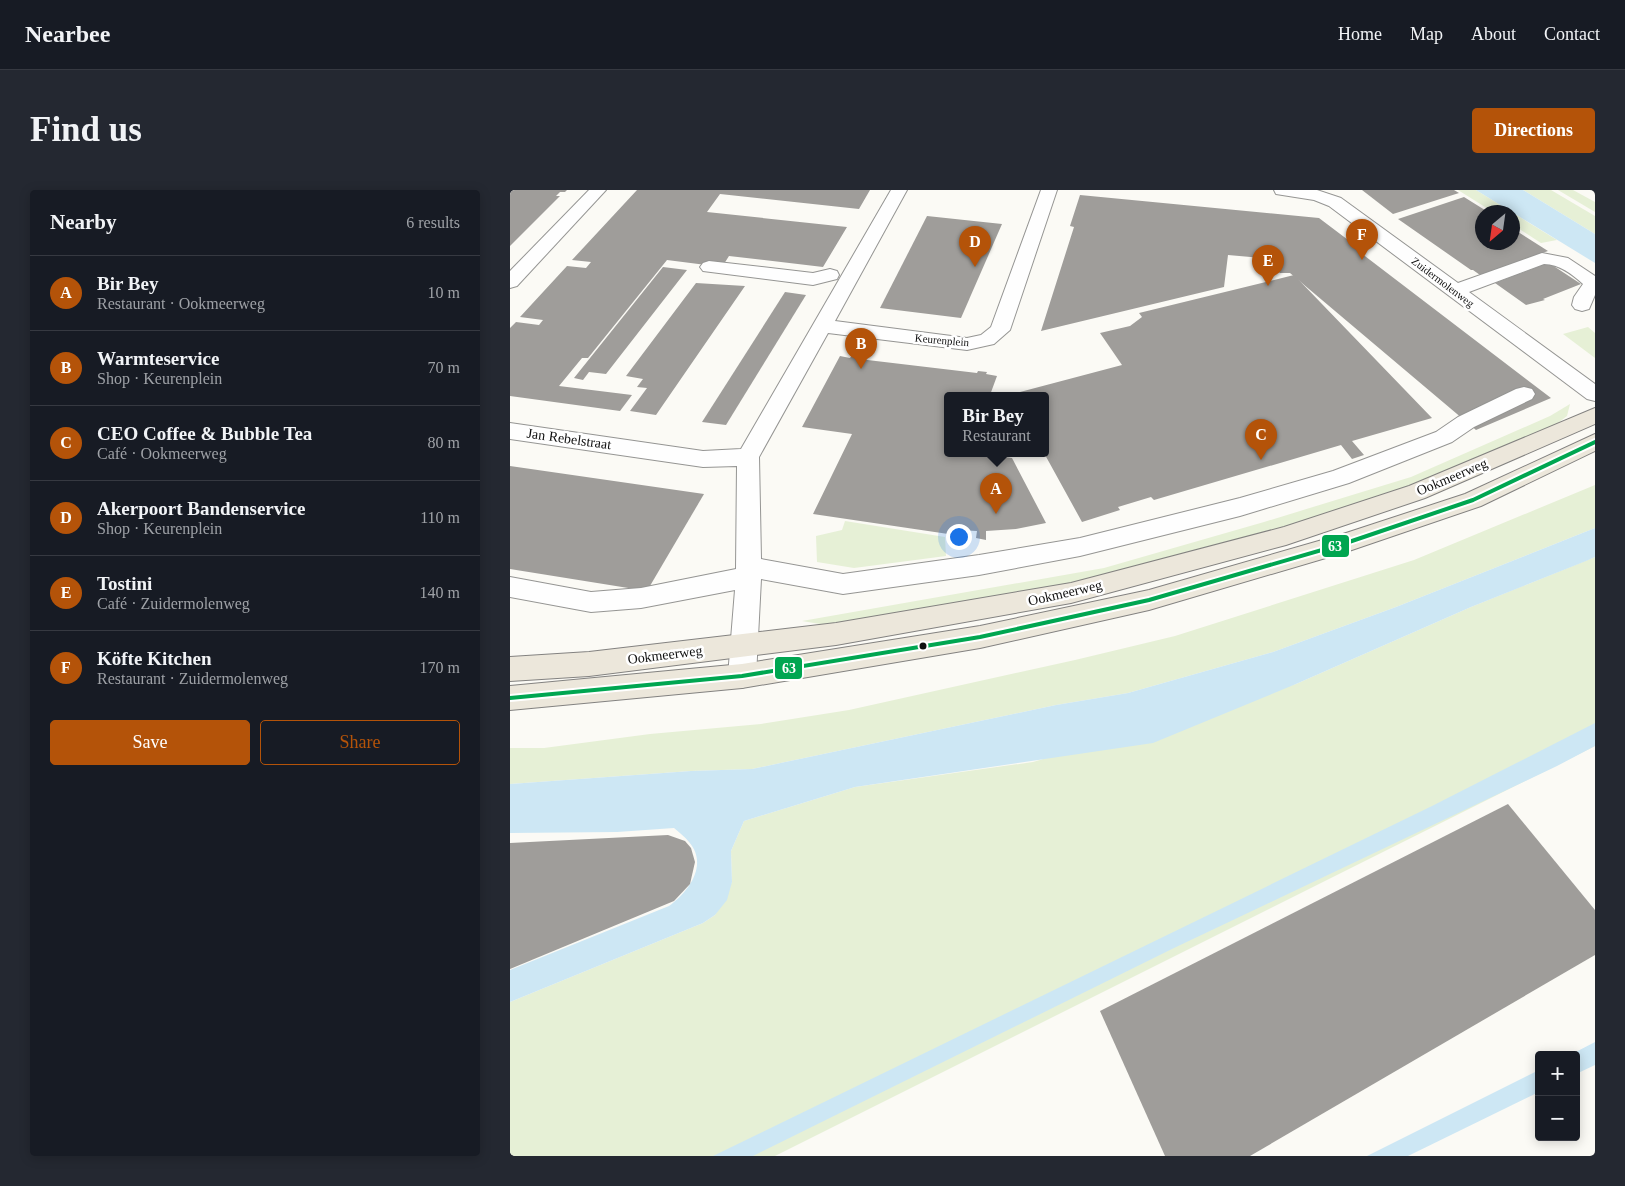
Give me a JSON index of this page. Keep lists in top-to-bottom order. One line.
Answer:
{"streets":{"main road":["Ookmeerweg"],"street":["Zuidermolenweg","Keurenplein","Jan Rebelstraat"]},"lines":["transit line 63"],"north":"bottom left","page":{"header":"Nearbee","nav":["Home","Map","About","Contact"],"buttons":["Directions",["Save","Share"]],"title":"Find us","heading":["Nearby","6 results"],"pins":["F","D","E","B","C","A"],"list":[{"mark":"A","name":"Bir Bey","note":"Restaurant · Ookmeerweg","value":"10 m"},{"mark":"B","name":"Warmteservice","note":"Shop · Keurenplein","value":"70 m"},{"mark":"C","name":"CEO Coffee & Bubble Tea","note":"Café · Ookmeerweg","value":"80 m"},{"mark":"D","name":"Akerpoort Bandenservice","note":"Shop · Keurenplein","value":"110 m"},{"mark":"E","name":"Tostini","note":"Café · Zuidermolenweg","value":"140 m"},{"mark":"F","name":"Köfte Kitchen","note":"Restaurant · Zuidermolenweg","value":"170 m"}],"popup":["Bir Bey","Restaurant"],"map_buttons":["+","−"]}}
